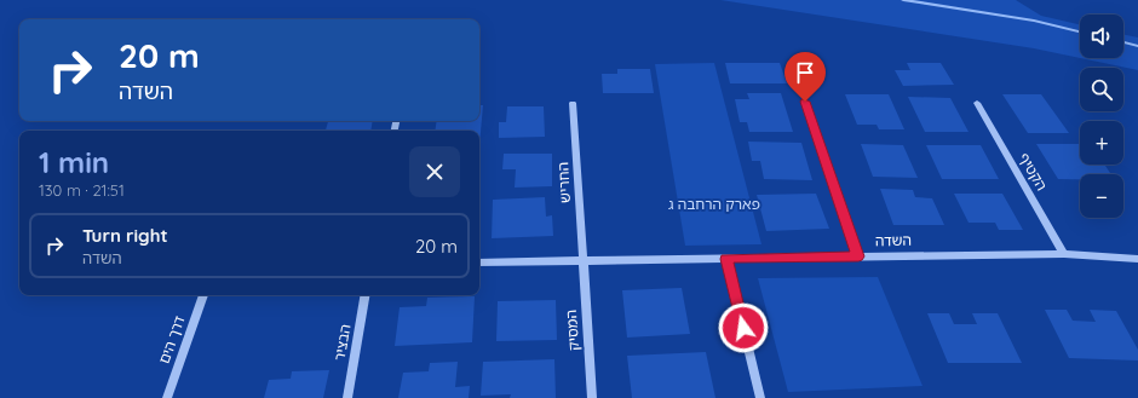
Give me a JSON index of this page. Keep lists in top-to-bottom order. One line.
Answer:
{"streets":{"street":["הקטיף","החריש","השדה","המסיק","דרך הים","הבציר"]},"crossings":[["הקטיף","השדה"],["החריש","השדה"],["החריש","המסיק"],["השדה","המסיק"]],"parks":["פארק הרחבה ג"],"page":{"map_buttons":["+","−"],"turn":["20 m","השדה"],"heading":["1 min","130 m · 21:51"],"list":[{"name":"Turn right","note":"השדה","value":"20 m"}]}}
